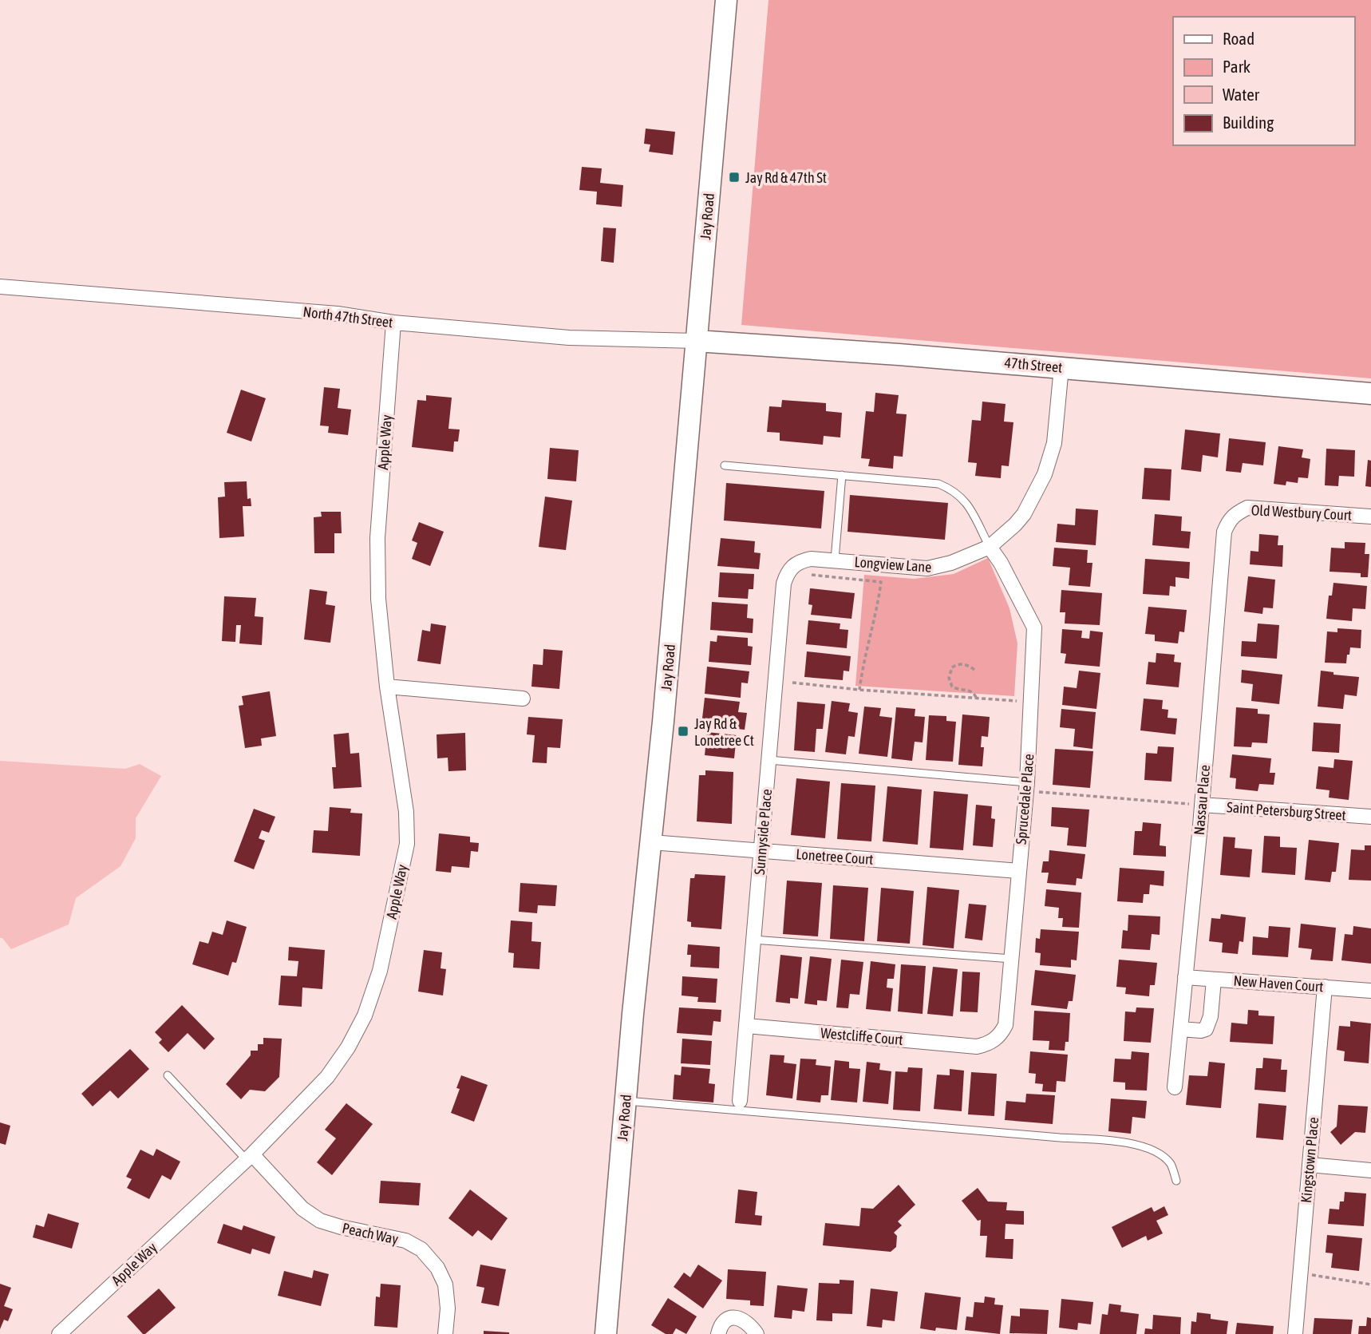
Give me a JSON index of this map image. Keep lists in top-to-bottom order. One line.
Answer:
{"streets":{"street":["Jay Road","North 47th Street","47th Street","Apple Way","Old Westbury Court","Longview Lane","Sprucedale Place","Nassau Place","Saint Petersburg Street","Sunnyside Place","Lonetree Court","New Haven Court","Westcliffe Court","Kingstown Place","Peach Way"]},"crossings":[["Jay Road","North 47th Street"],["Jay Road","47th Street"],["Jay Road","Lonetree Court"],["North 47th Street","47th Street"],["North 47th Street","Apple Way"],["47th Street","Longview Lane"],["Apple Way","Peach Way"],["Old Westbury Court","Nassau Place"],["Longview Lane","Sprucedale Place"],["Longview Lane","Sunnyside Place"],["Sprucedale Place","Lonetree Court"],["Sprucedale Place","Westcliffe Court"],["Nassau Place","Saint Petersburg Street"],["Nassau Place","New Haven Court"],["Sunnyside Place","Lonetree Court"],["Sunnyside Place","Westcliffe Court"],["New Haven Court","Kingstown Place"]],"places":{"transit":["Jay Rd & 47th St","Jay Rd & Lonetree Ct"]},"legend":["Road","Park","Water","Building"]}
